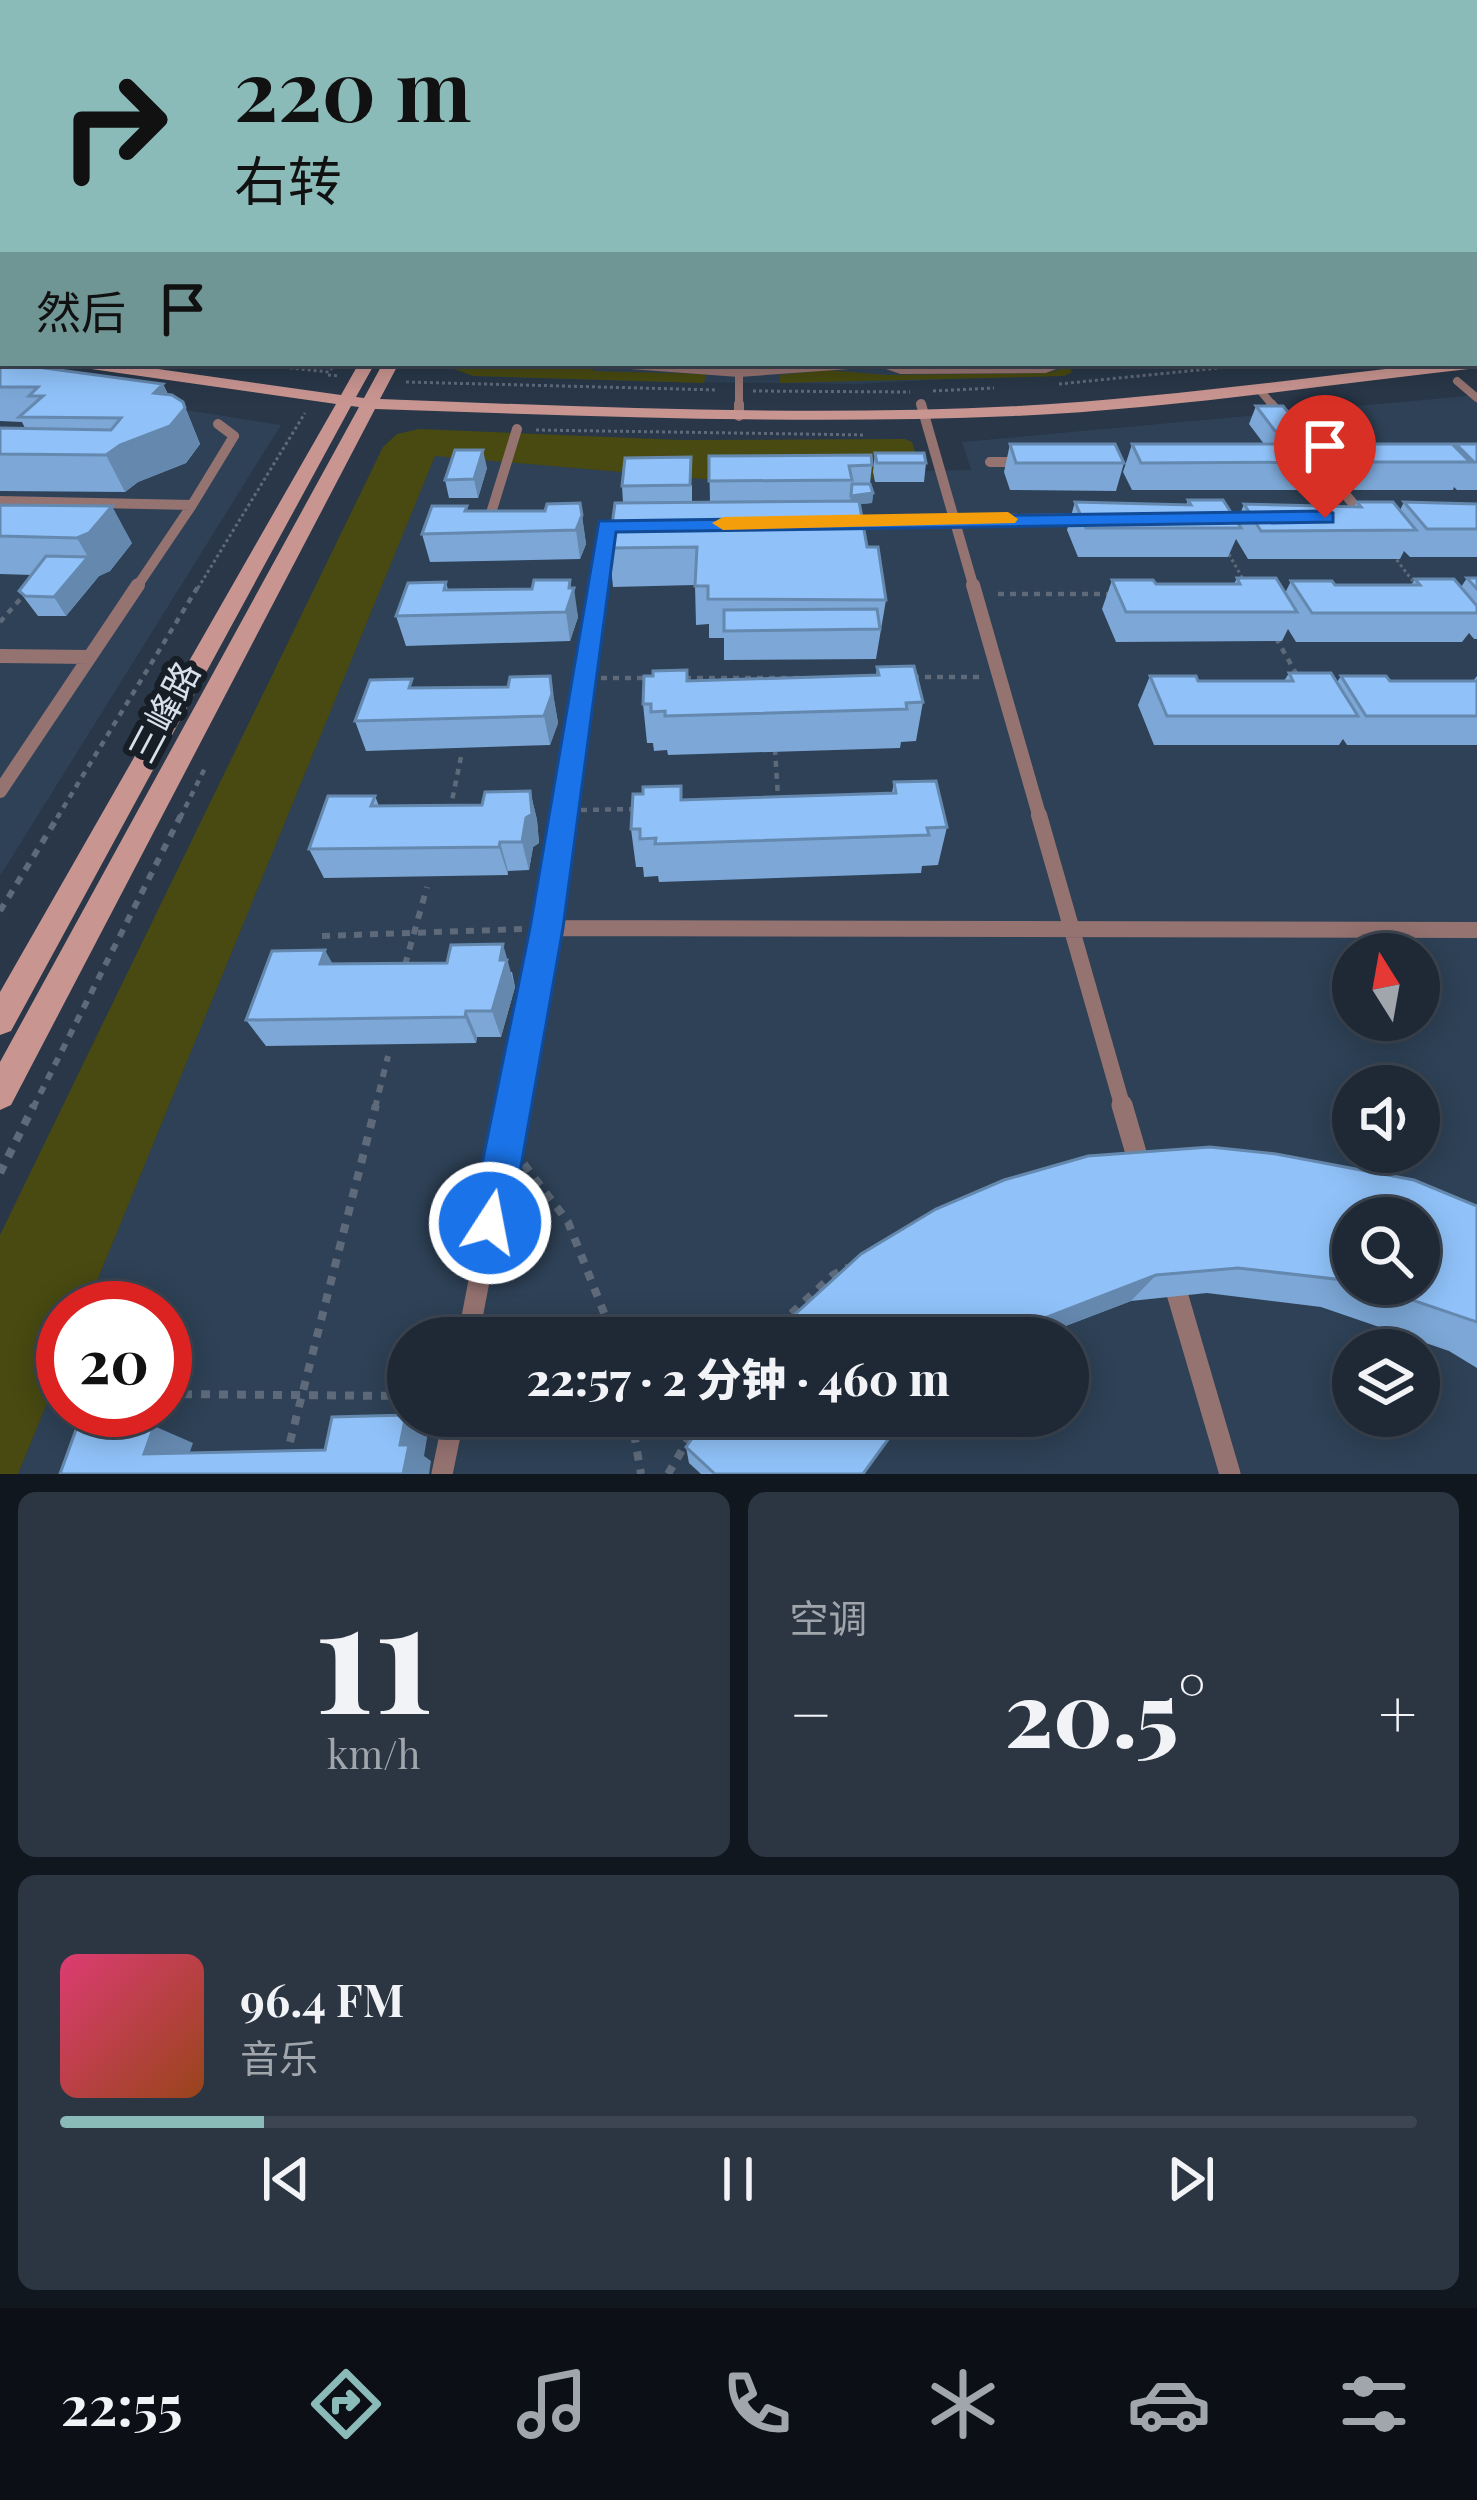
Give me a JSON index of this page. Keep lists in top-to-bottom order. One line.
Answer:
{"streets":{"main road":["三峰路"]},"north":"top","page":{"turn":["220 m","右转"],"then":"然后","limit":"20","trip":"22:57 · 2 分钟 · 460 m","tile":[["11","km/h"],"空调"],"heat":["−","20.5°","+"],"song":["96.4 FM","音乐"],"tabs":"22:55"}}
